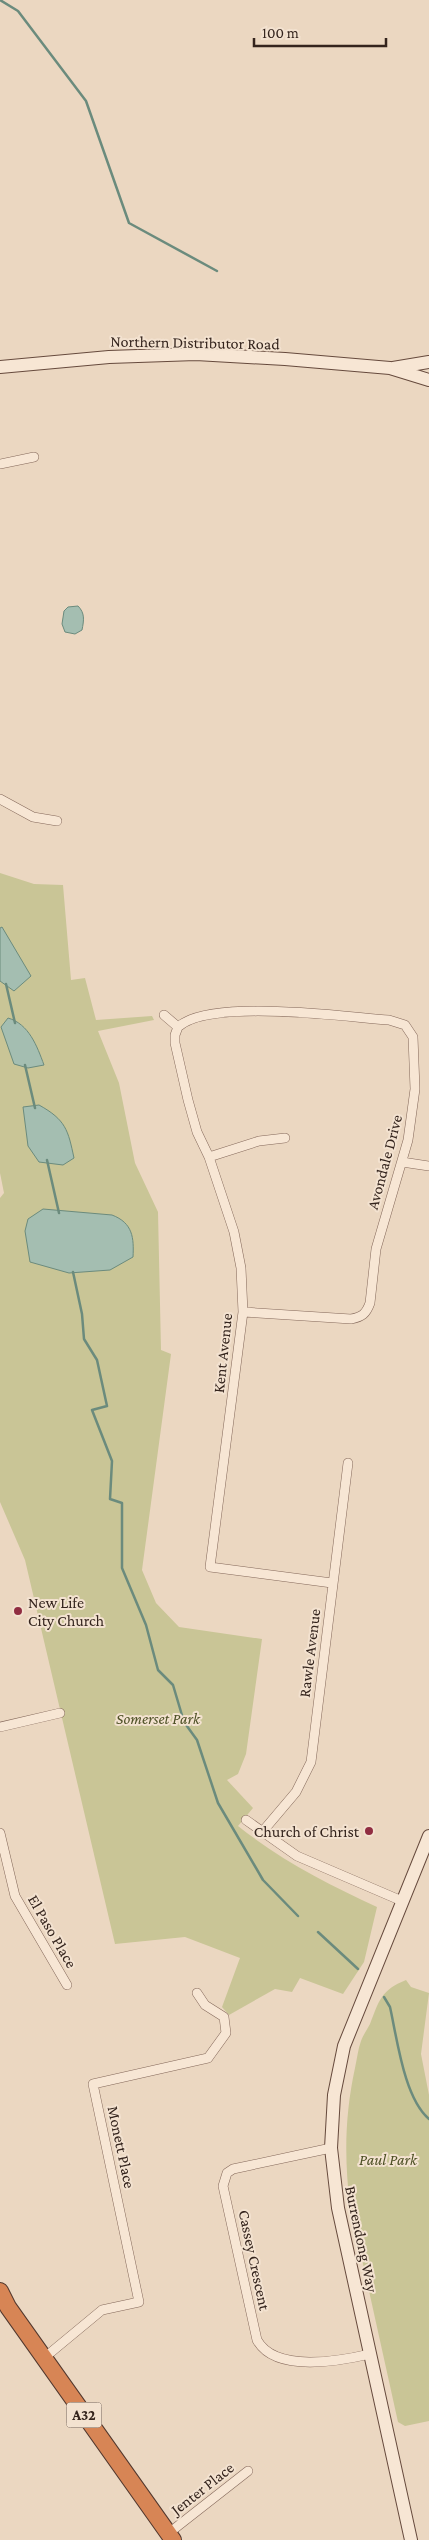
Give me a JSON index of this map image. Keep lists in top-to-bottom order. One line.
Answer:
{"streets":{"highway":["A32"],"main road":["Northern Distributor Road","Burrendong Way"],"street":["Avondale Drive","Kent Avenue","Rawle Avenue","El Paso Place","Monett Place","Cassey Crescent","Jenter Place"]},"crossings":[["Avondale Drive","Kent Avenue"],["Kent Avenue","Rawle Avenue"],["Monett Place","A32"],["Burrendong Way","Cassey Crescent"],["A32","Jenter Place"]],"parks":["Somerset Park","Paul Park"],"places":["New Life City Church","Church of Christ"],"scale_bar":"100 m"}
